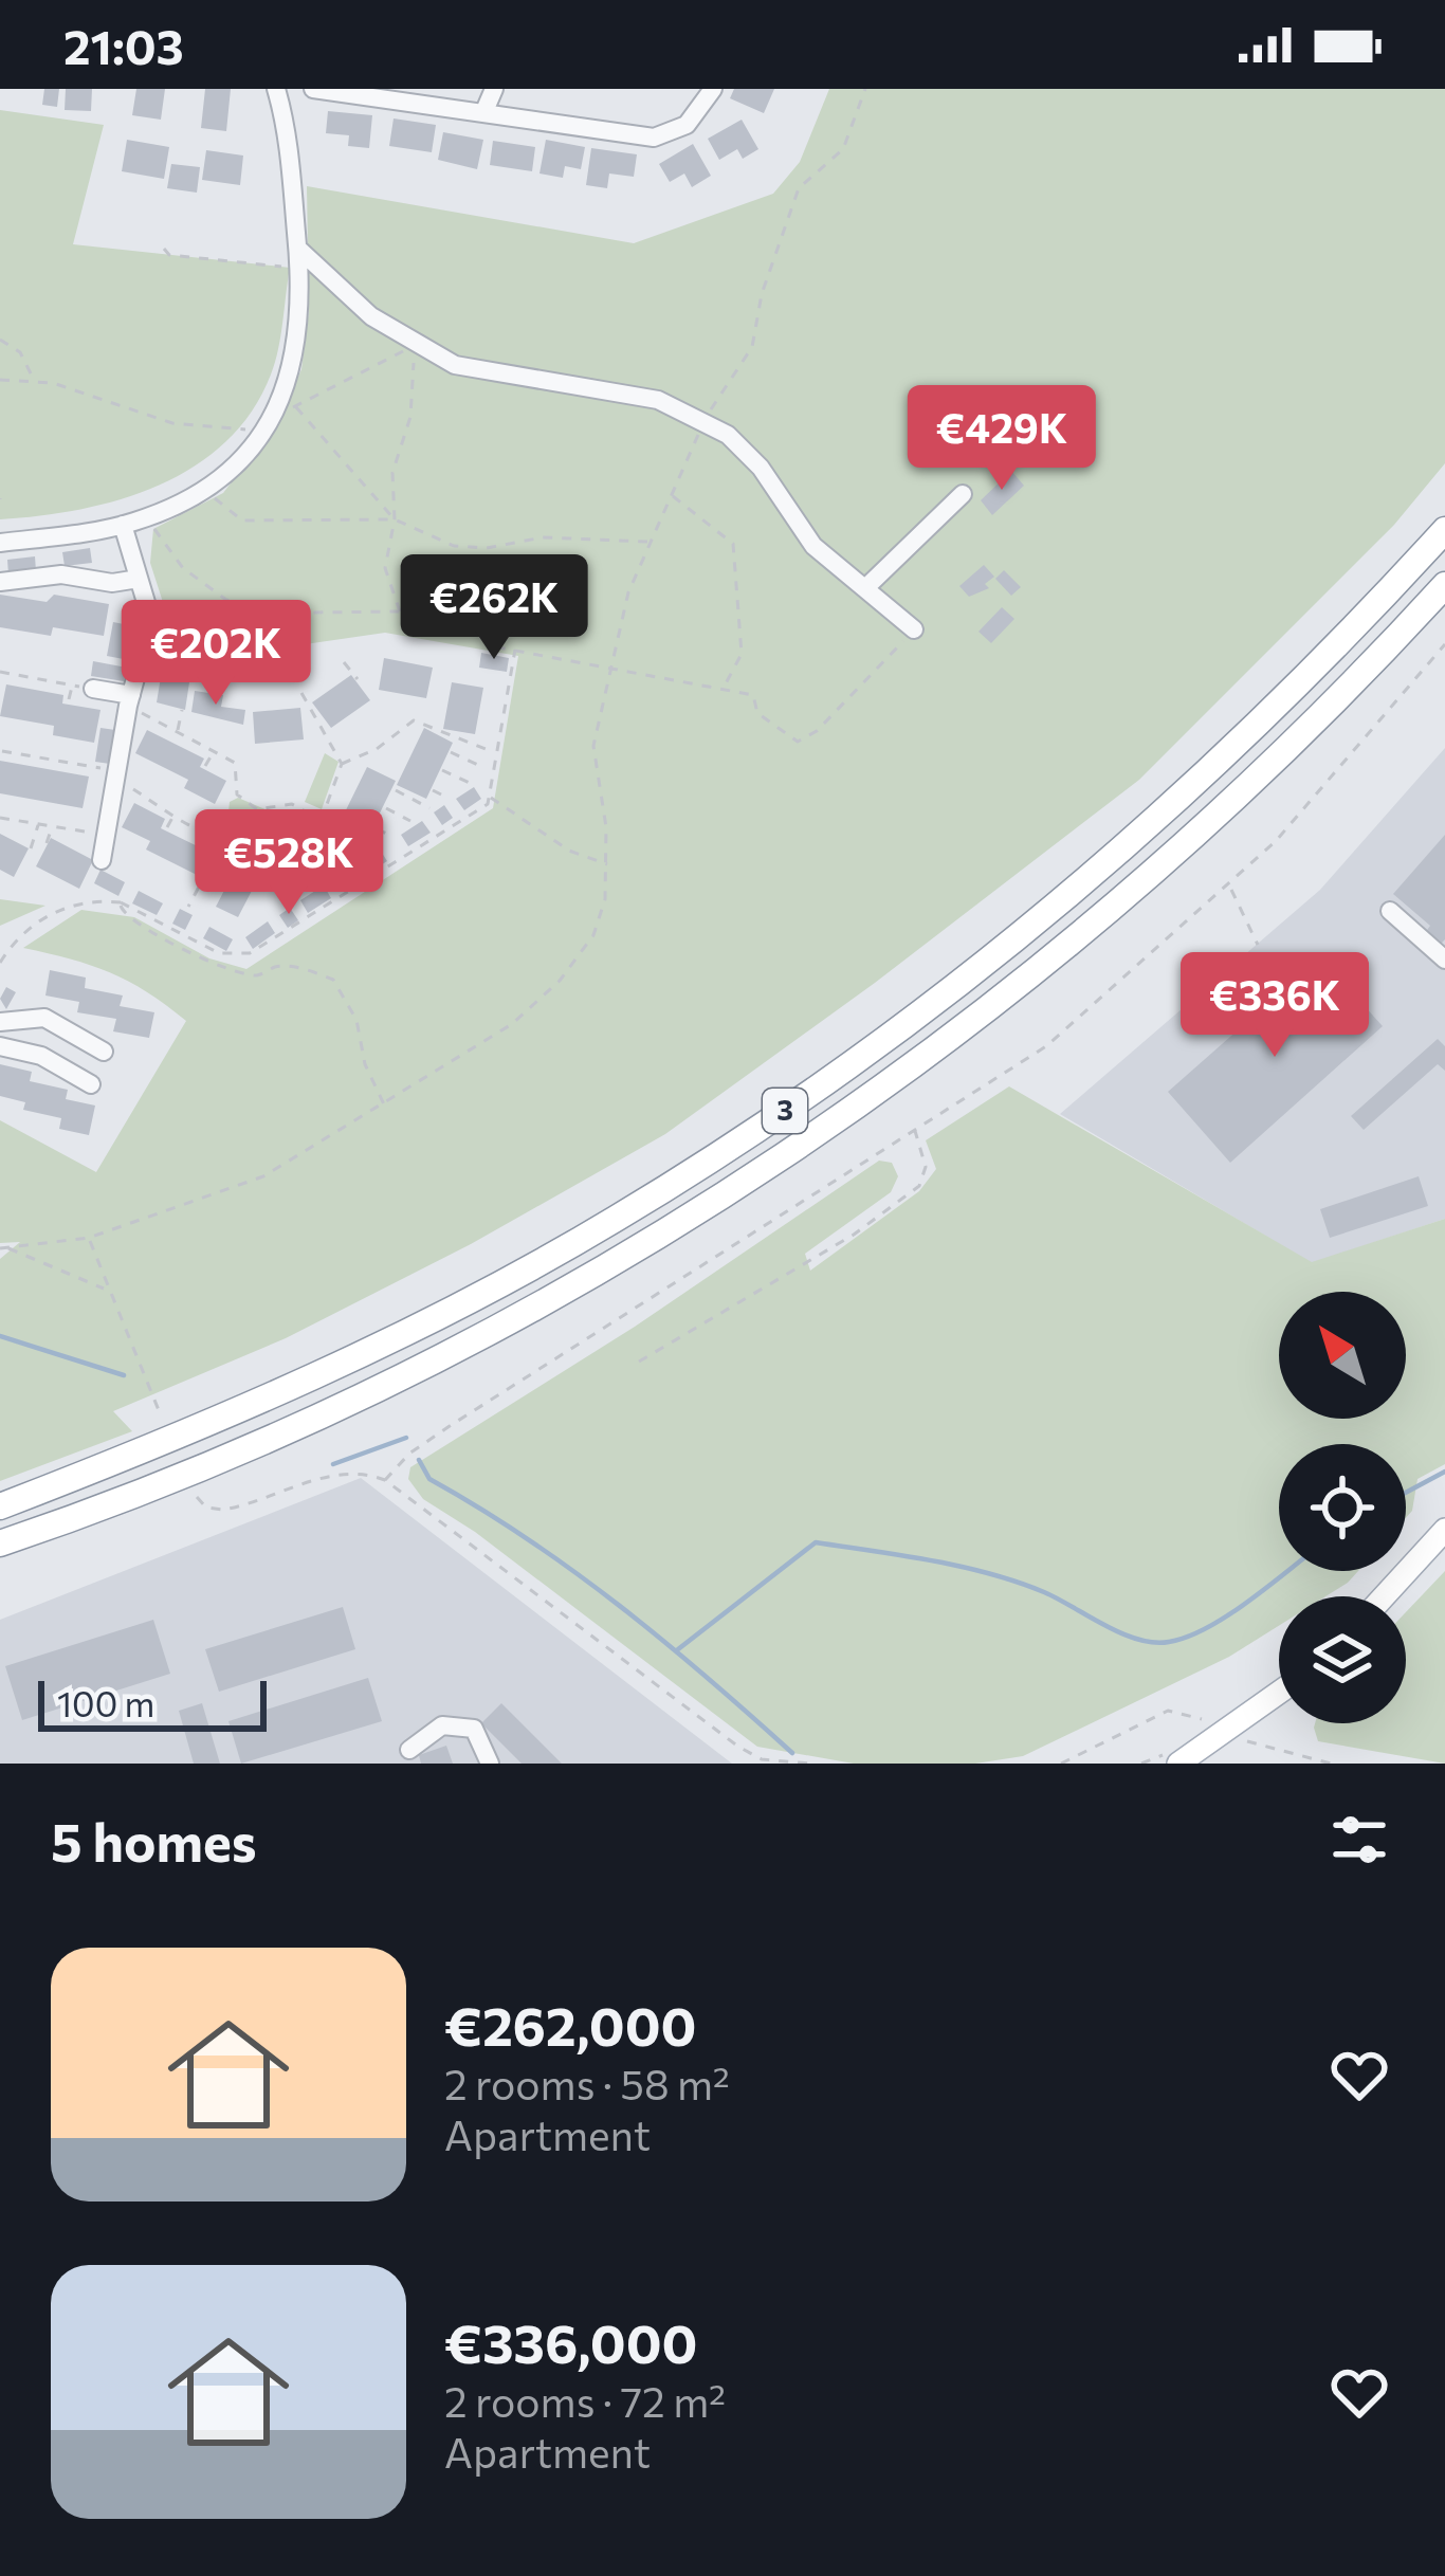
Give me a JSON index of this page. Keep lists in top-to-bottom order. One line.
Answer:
{"streets":{"highway":["3"]},"scale_bar":"100 m","north":"top left","page":{"status":"21:03","price":["€429K","€262K","€202K","€528K","€336K"],"scale":"100 m","heading":"5 homes","list":[{"name":"€262,000","note":"2 rooms · 58 m² · Apartment"},{"name":"€336,000","note":"2 rooms · 72 m² · Apartment"}]}}
